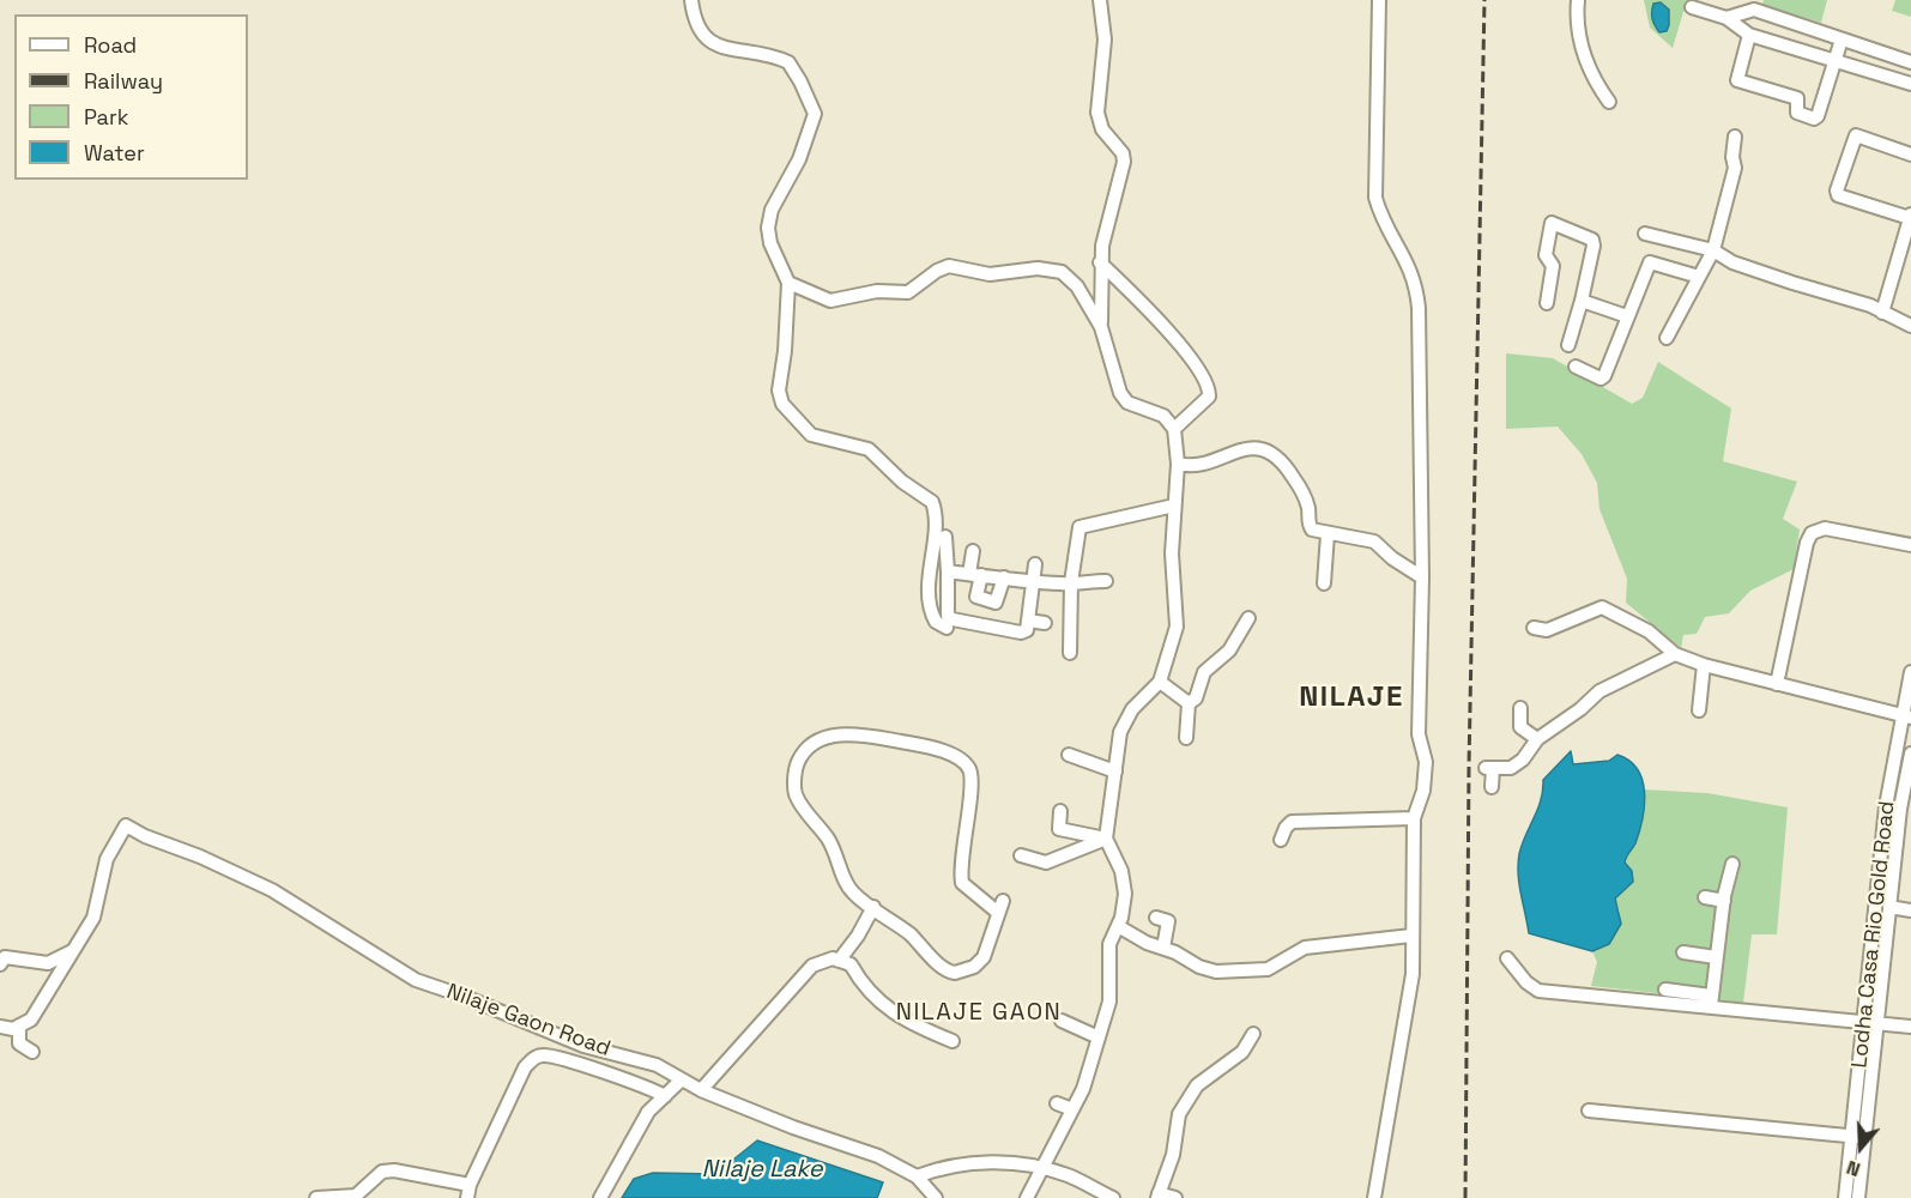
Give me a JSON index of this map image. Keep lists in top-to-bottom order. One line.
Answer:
{"streets":{"street":["Lodha Casa Rio Gold Road","Nilaje Gaon Road"]},"districts":["NILAJE","NILAJE GAON"],"water":["Nilaje Lake"],"legend":["Road","Railway","Park","Water"],"north":"bottom"}
